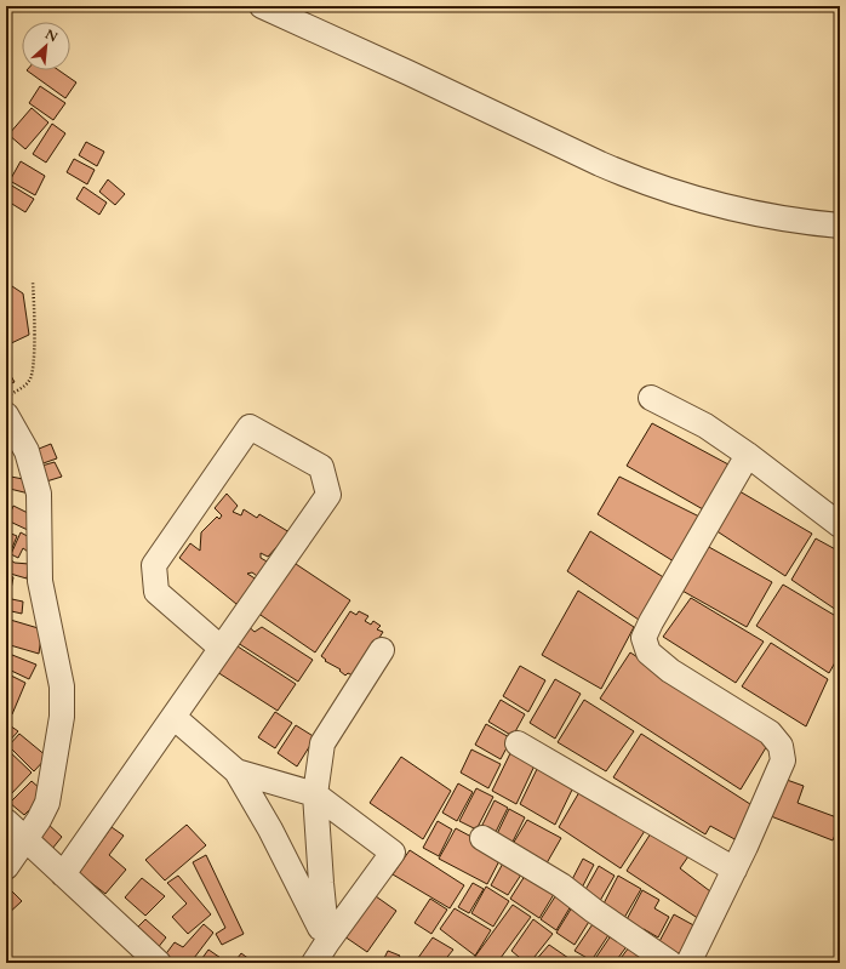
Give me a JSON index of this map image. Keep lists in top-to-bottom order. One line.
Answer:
{"north":"top right"}
